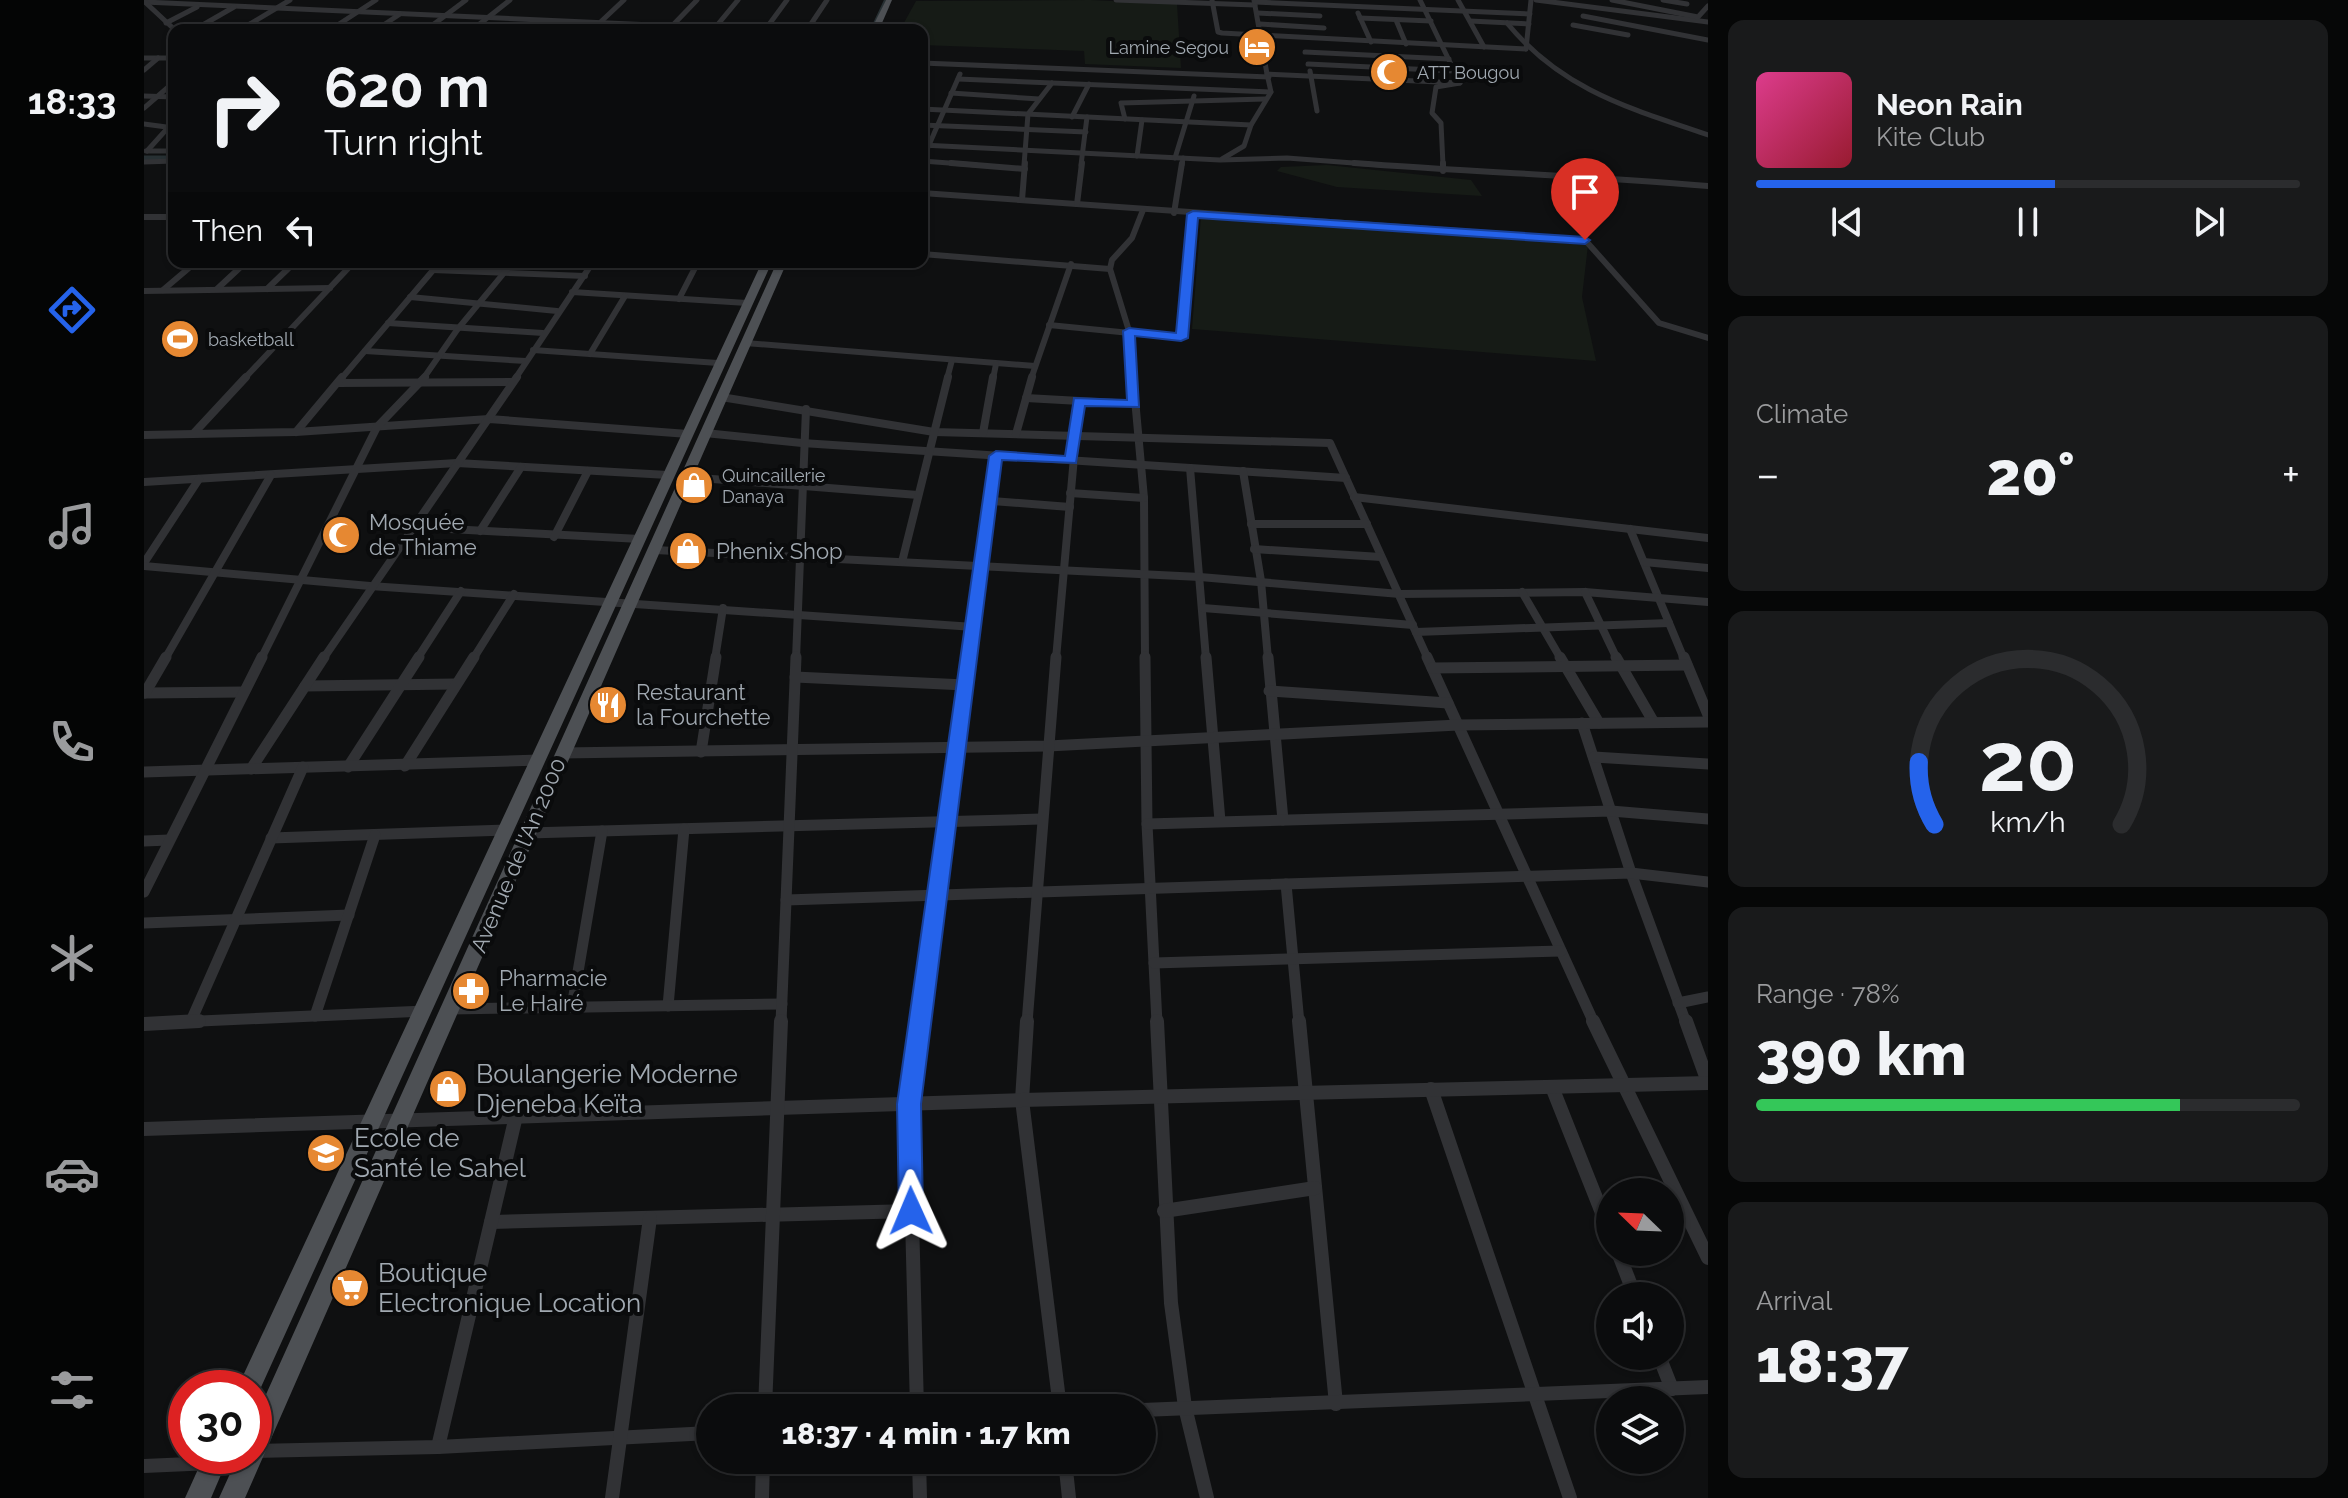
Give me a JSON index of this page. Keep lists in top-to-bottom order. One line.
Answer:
{"streets":{"main road":["Avenue de l'An 2000"]},"places":{"hotel":["Lamine Segou"],"mosque":["ATT Bougou","Mosquée de Thiame"],"sports":["basketball"],"shop":["Quincaillerie Danaya","Phenix Shop","Boulangerie Moderne Djeneba Keïta"],"restaurant":["Restaurant la Fourchette"],"pharmacy":["Pharmacie Le Hairé"],"school or university":["Ecole de Santé le Sahel"],"supermarket":["Boutique Electronique Location"]},"north":"top left","page":{"tabs":"18:33","turn":["620 m","Turn right"],"song":["Neon Rain","Kite Club"],"then":"Then","tile":["Climate",["Range · 78%","390 km"],["Arrival","18:37"]],"heat":["−","20°","+"],"limit":"30","trip":"18:37 · 4 min · 1.7 km","gauge":["20","km/h"]}}
